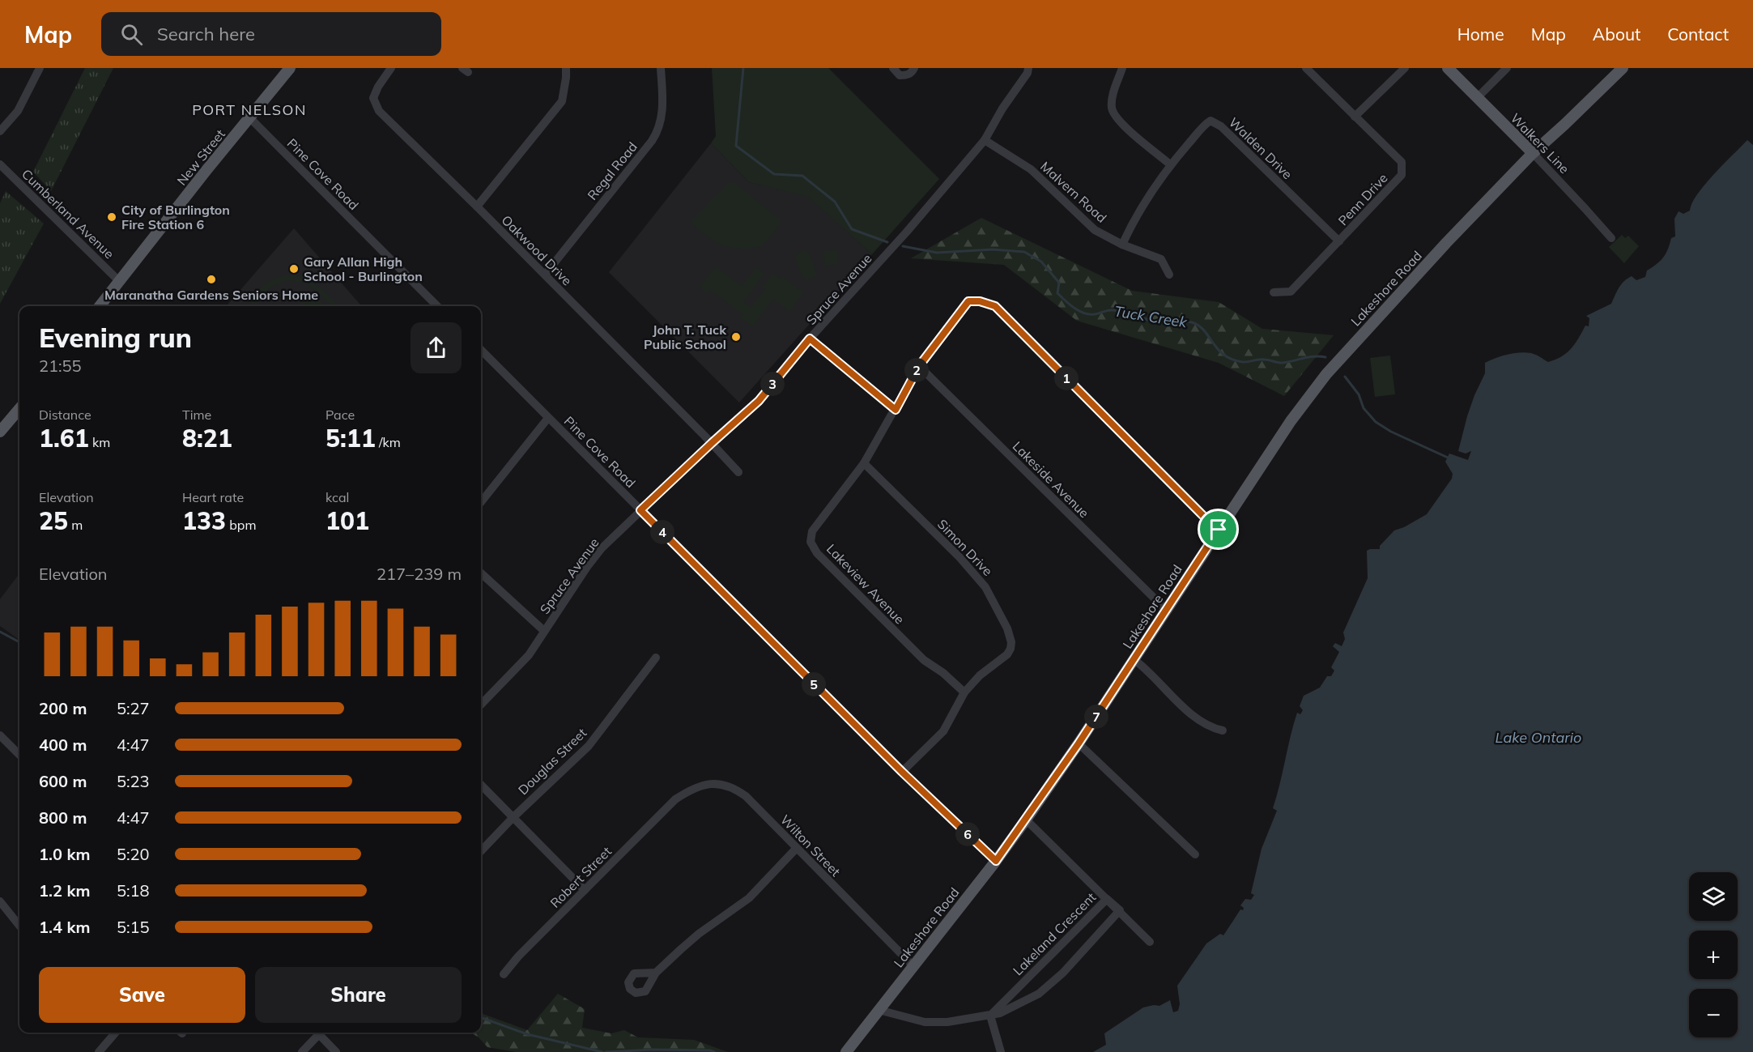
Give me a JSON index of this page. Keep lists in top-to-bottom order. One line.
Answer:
{"streets":{"main road":["Walkers Line","New Street","Lakeshore Road"],"street":["Walden Drive","Regal Road","Pine Cove Road","Malvern Road","Penn Drive","Cumberland Avenue","Oakwood Drive","Spruce Avenue","Lakeside Avenue","Simon Drive","Lakeview Avenue","Douglas Street","Wilton Street","Robert Street","Lakeland Crescent"]},"crossings":[["Walkers Line","Lakeshore Road"],["Walden Drive","Malvern Road"],["Walden Drive","Penn Drive"],["New Street","Pine Cove Road"],["New Street","Cumberland Avenue"],["Regal Road","Oakwood Drive"],["Pine Cove Road","Lakeshore Road"],["Pine Cove Road","Spruce Avenue"],["Pine Cove Road","Simon Drive"],["Malvern Road","Spruce Avenue"],["Oakwood Drive","Spruce Avenue"],["Lakeshore Road","Lakeside Avenue"],["Lakeshore Road","Lakeview Avenue"],["Lakeshore Road","Wilton Street"],["Lakeside Avenue","Lakeview Avenue"],["Simon Drive","Lakeview Avenue"],["Wilton Street","Robert Street"]],"districts":["PORT NELSON"],"water":["Tuck Creek","Lake Ontario"],"places":["City of Burlington Fire Station 6","Gary Allan High School - Burlington","Maranatha Gardens Seniors Home","John T. Tuck Public School"],"page":{"header":"Map","search":"Search here","nav":["Home","Map","About","Contact"],"heading":["Evening run","21:55"],"pins":["2","1","3","4","5","7","6"],"stats":[["Distance","1.61 km"],["Time","8:21"],["Pace","5:11 /km"],["Elevation","25 m"],["Heart rate","133 bpm"],["kcal","101"]],"chart":["Elevation","217–239 m"],"list":[{"name":"200 m","note":"5:27"},{"name":"400 m","note":"4:47"},{"name":"600 m","note":"5:23"},{"name":"800 m","note":"4:47"},{"name":"1.0 km","note":"5:20"},{"name":"1.2 km","note":"5:18"},{"name":"1.4 km","note":"5:15"}],"map_buttons":["+","−"],"buttons":["Save","Share"]}}
